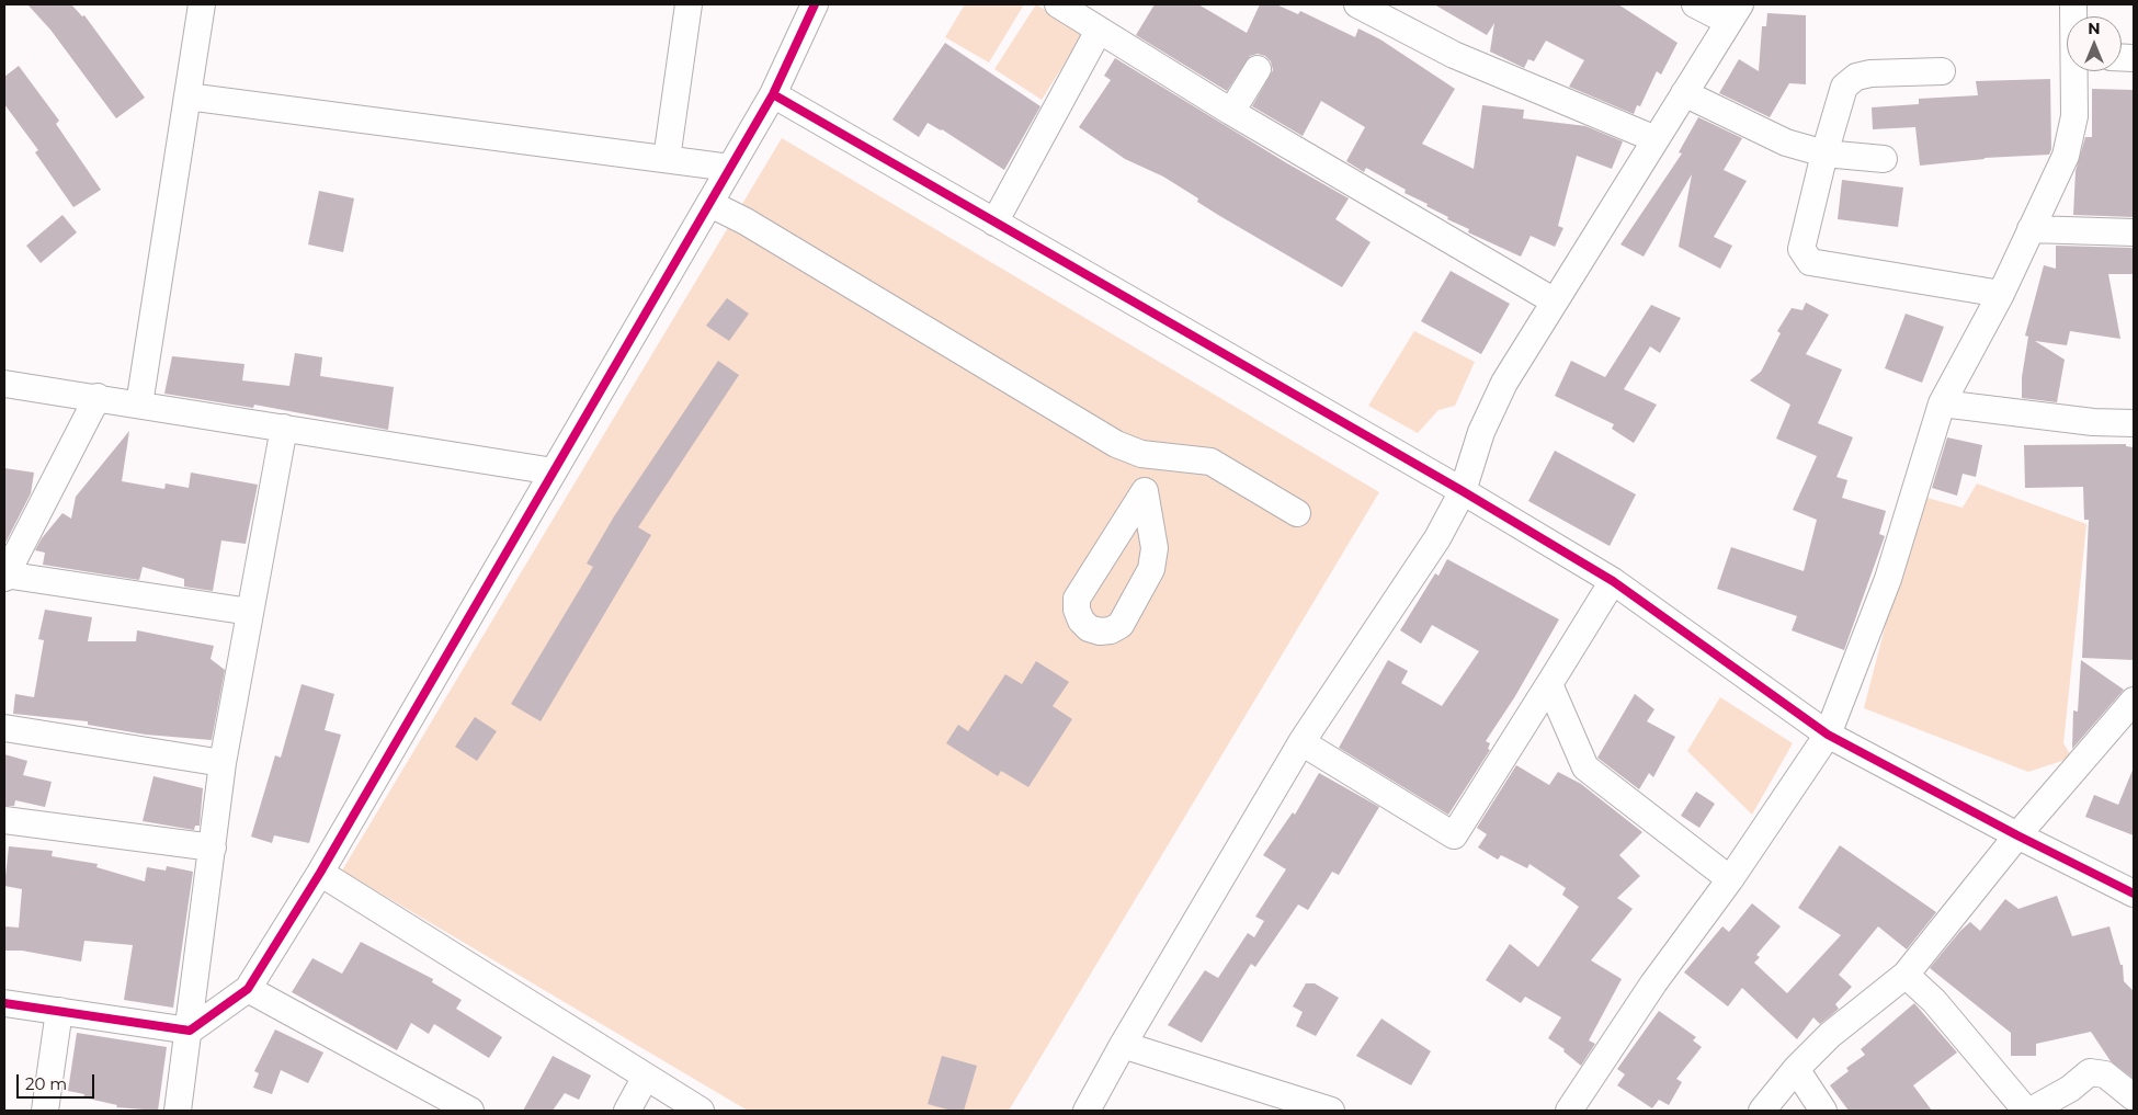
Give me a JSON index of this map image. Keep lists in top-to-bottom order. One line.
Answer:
{"scale_bar":"20 m","north":"top"}
